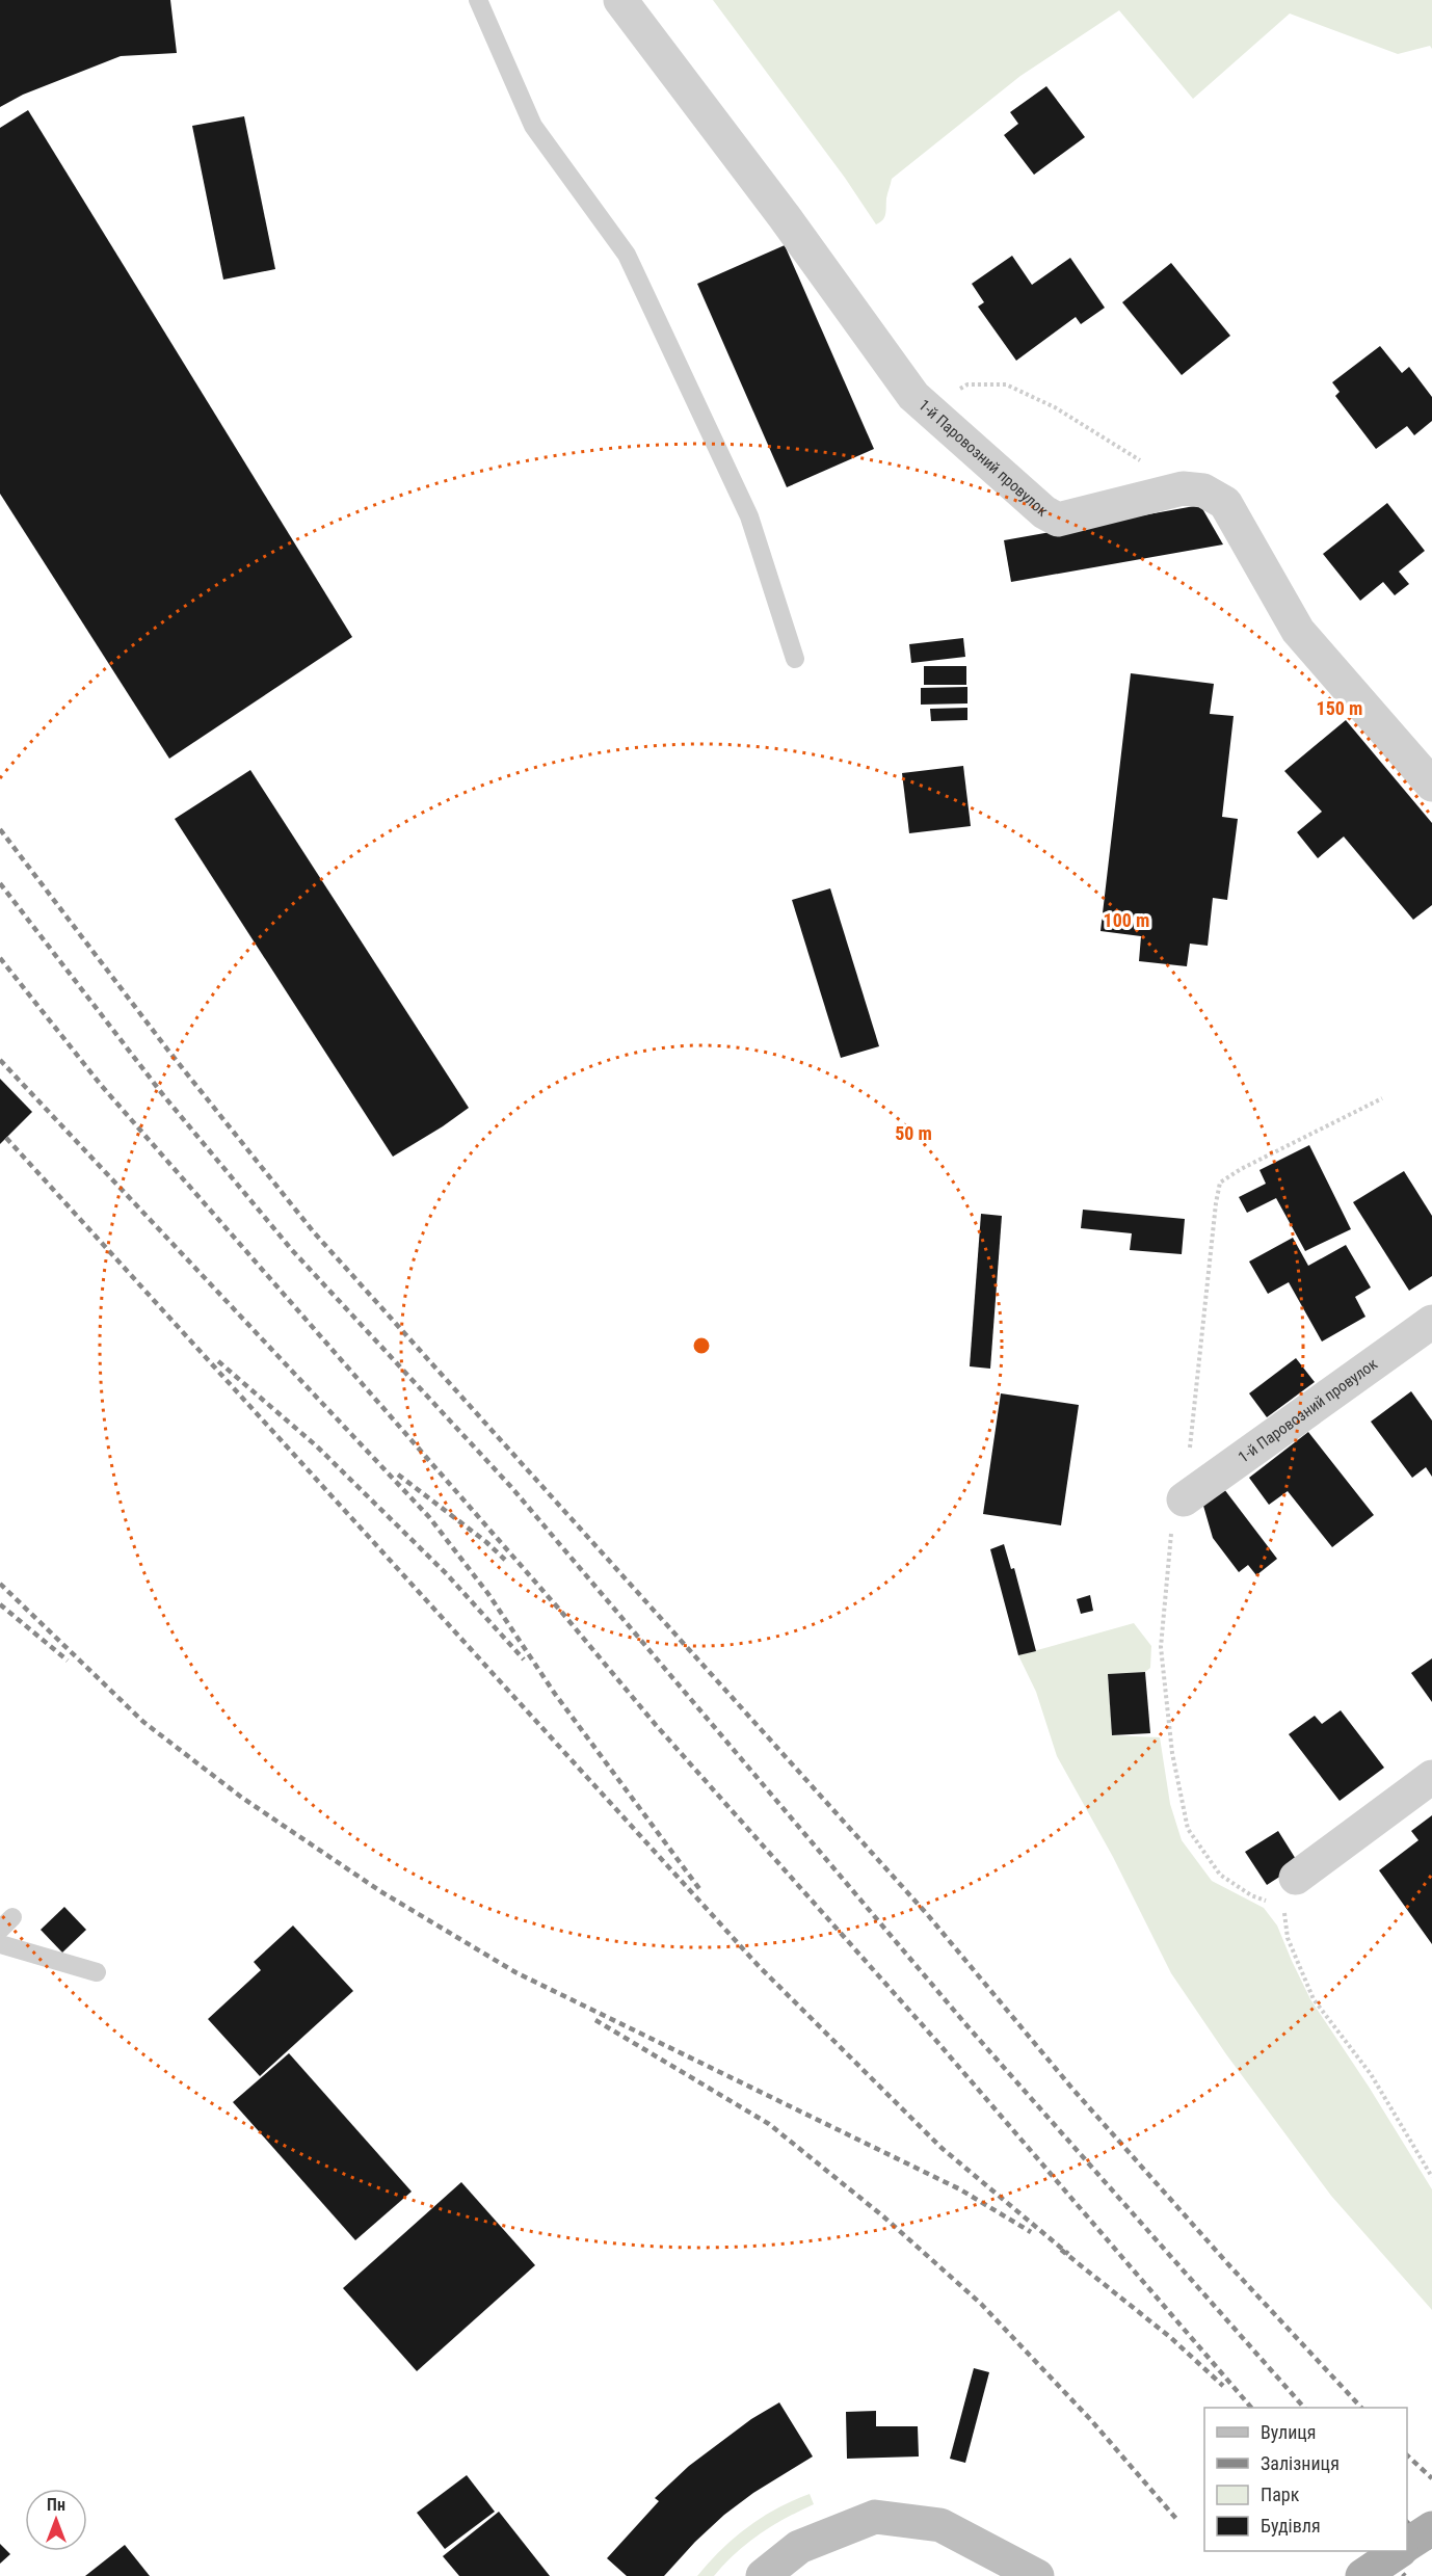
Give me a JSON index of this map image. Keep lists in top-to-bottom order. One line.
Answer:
{"streets":{"street":["1-й Паровозний провулок"]},"legend":["Вулиця","Залізниця","Парк","Будівля"],"north":"top","rings":["150 m","100 m","50 m"]}
